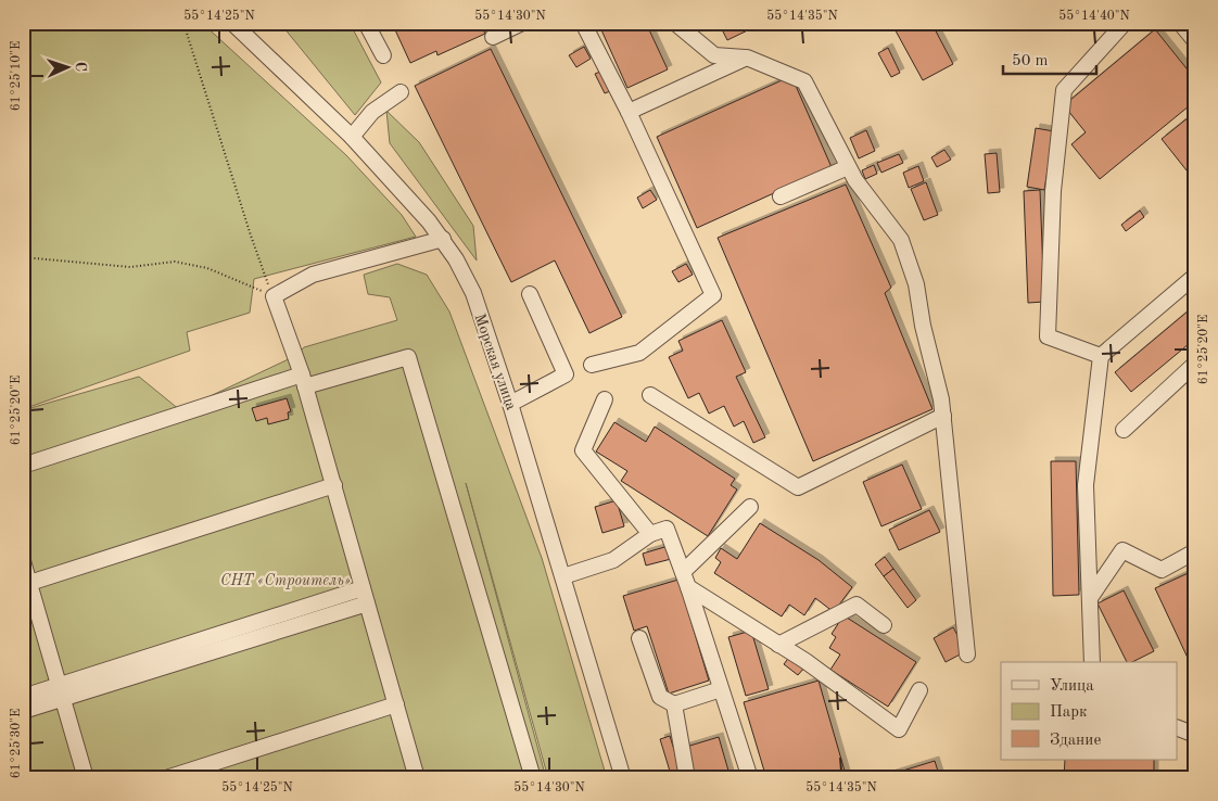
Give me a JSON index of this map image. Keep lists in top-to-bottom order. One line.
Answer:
{"streets":{"street":["Морская улица"]},"parks":["СНТ «Строитель»"],"legend":["Улица","Парк","Здание"],"scale_bar":"50 m","north":"right","coordinates":["55°14'25\"N","55°14'30\"N","55°14'35\"N","55°14'40\"N","61°25'10\"E","61°25'20\"E","61°25'30\"E"]}
